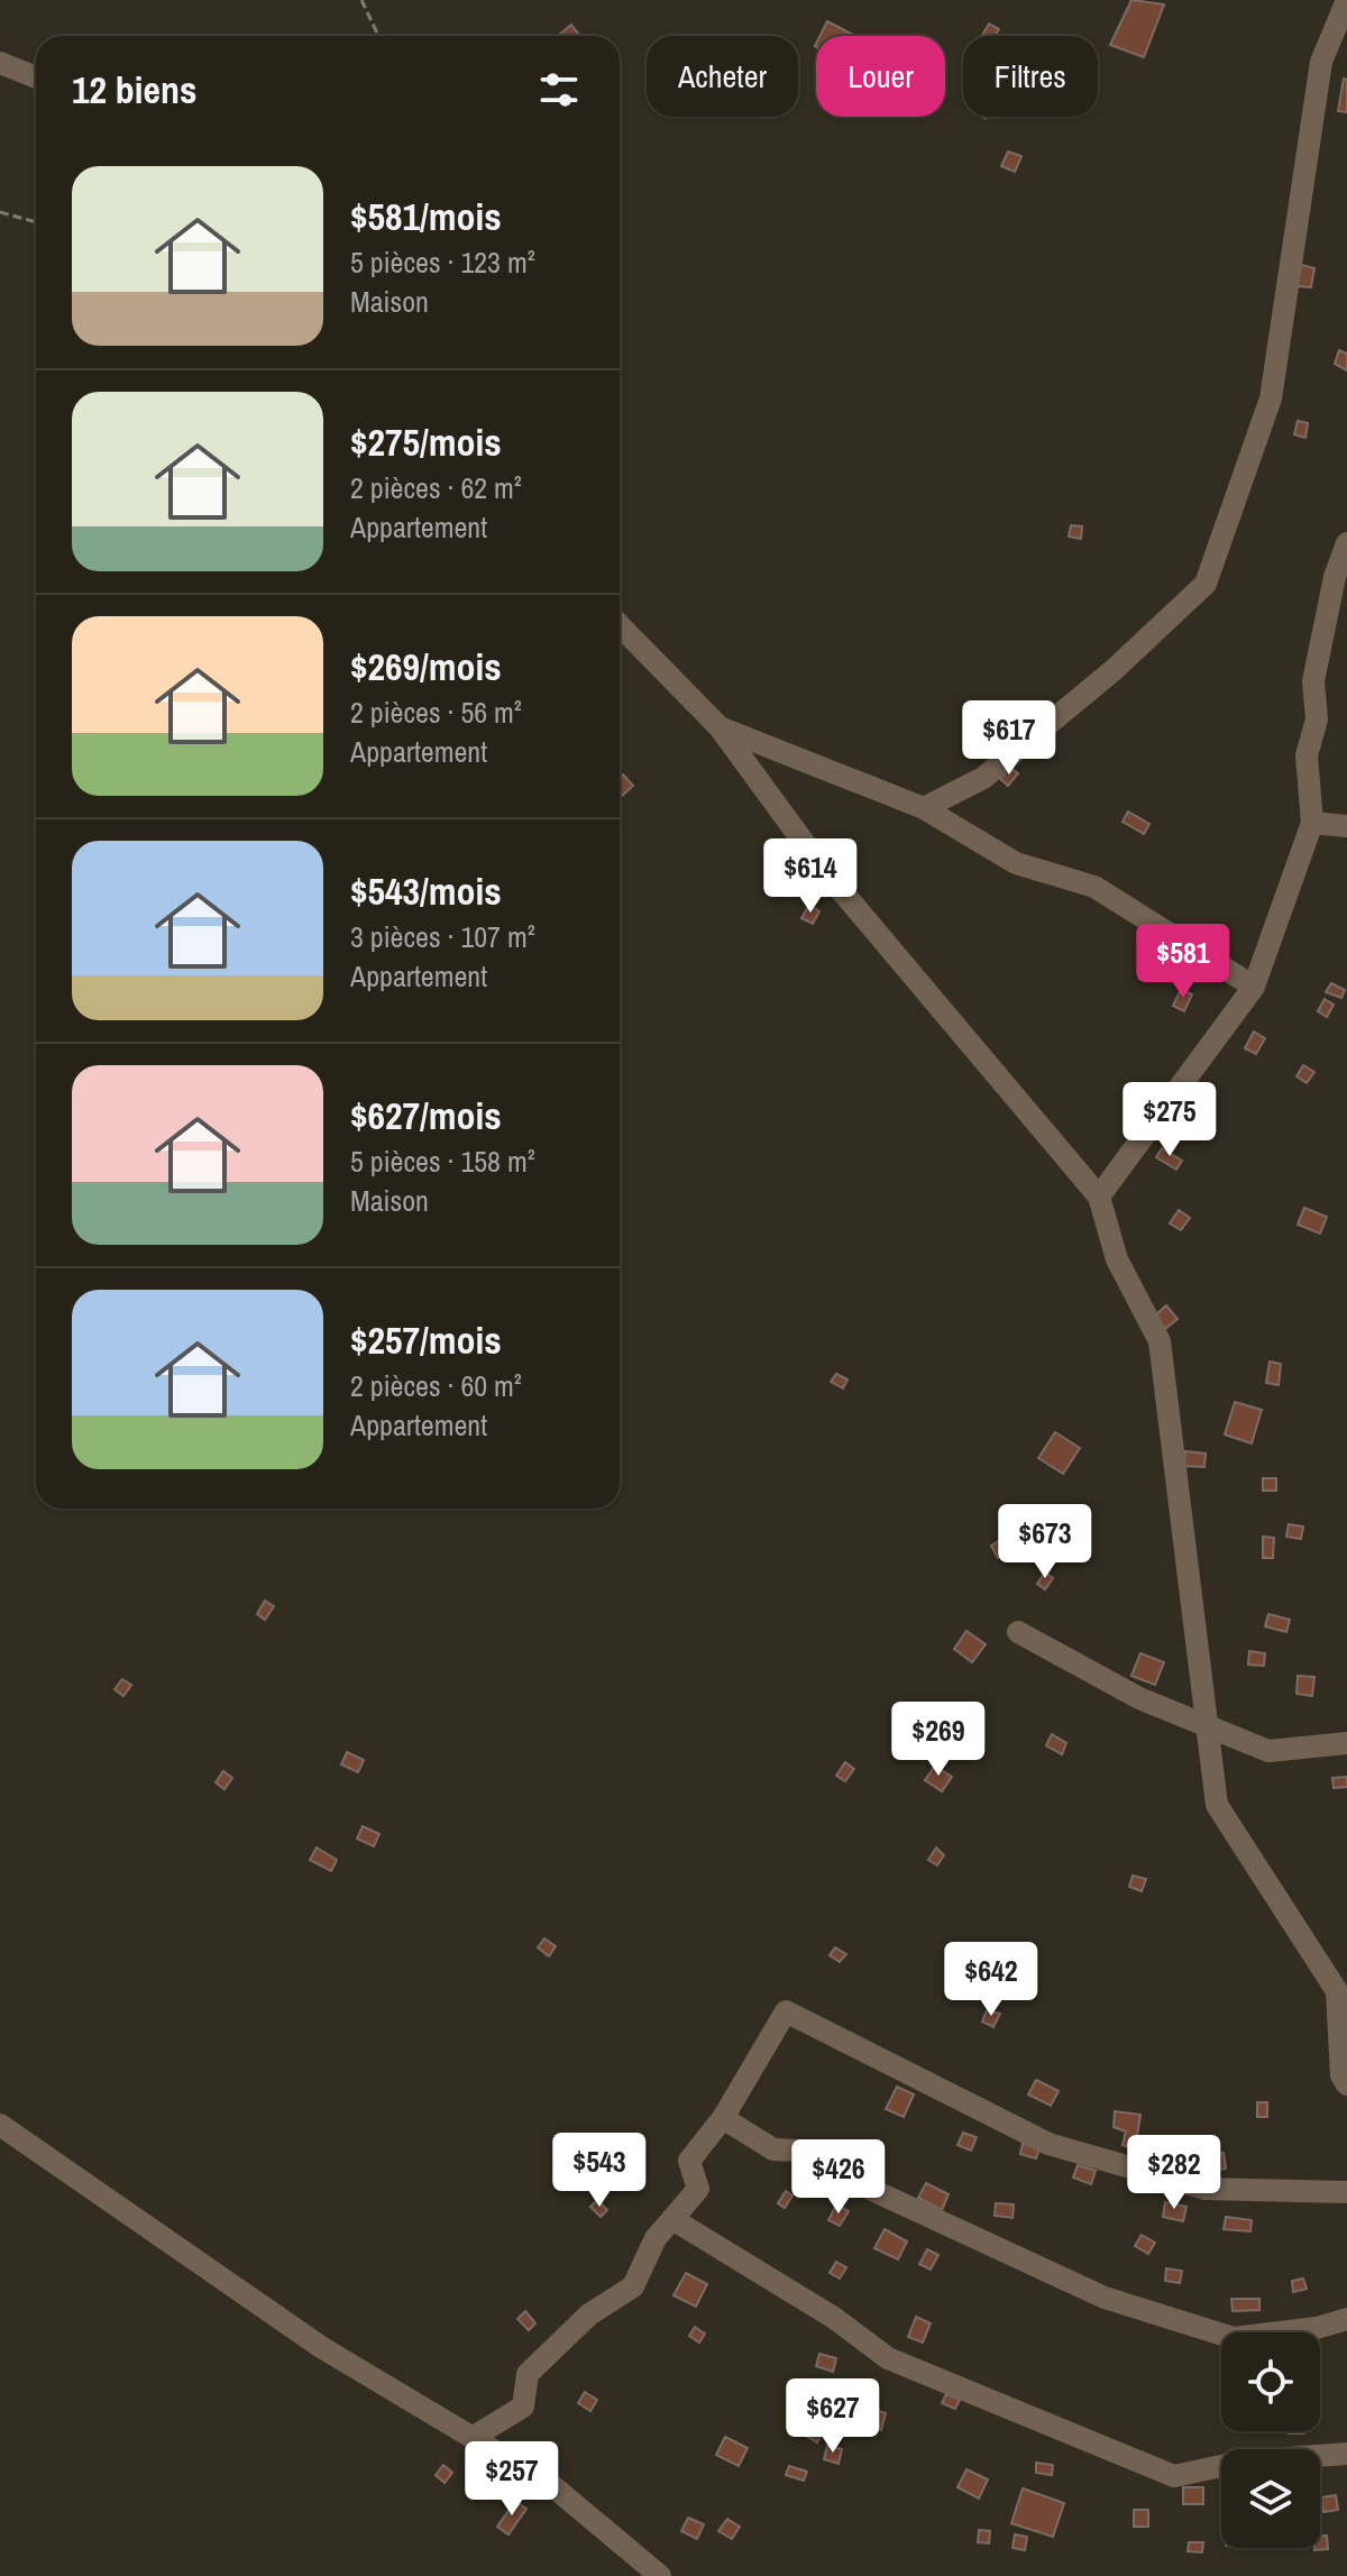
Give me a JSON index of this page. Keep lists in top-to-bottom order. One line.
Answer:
{"page":{"chip":["Acheter","Louer","Filtres"],"heading":"12 biens","list":[{"name":"$581/mois","note":"5 pièces · 123 m² · Maison"},{"name":"$275/mois","note":"2 pièces · 62 m² · Appartement"},{"name":"$269/mois","note":"2 pièces · 56 m² · Appartement"},{"name":"$543/mois","note":"3 pièces · 107 m² · Appartement"},{"name":"$627/mois","note":"5 pièces · 158 m² · Maison"},{"name":"$257/mois","note":"2 pièces · 60 m² · Appartement"}],"price":["$617","$614","$581","$275","$673","$269","$642","$543","$282","$426","$627","$257"]}}
